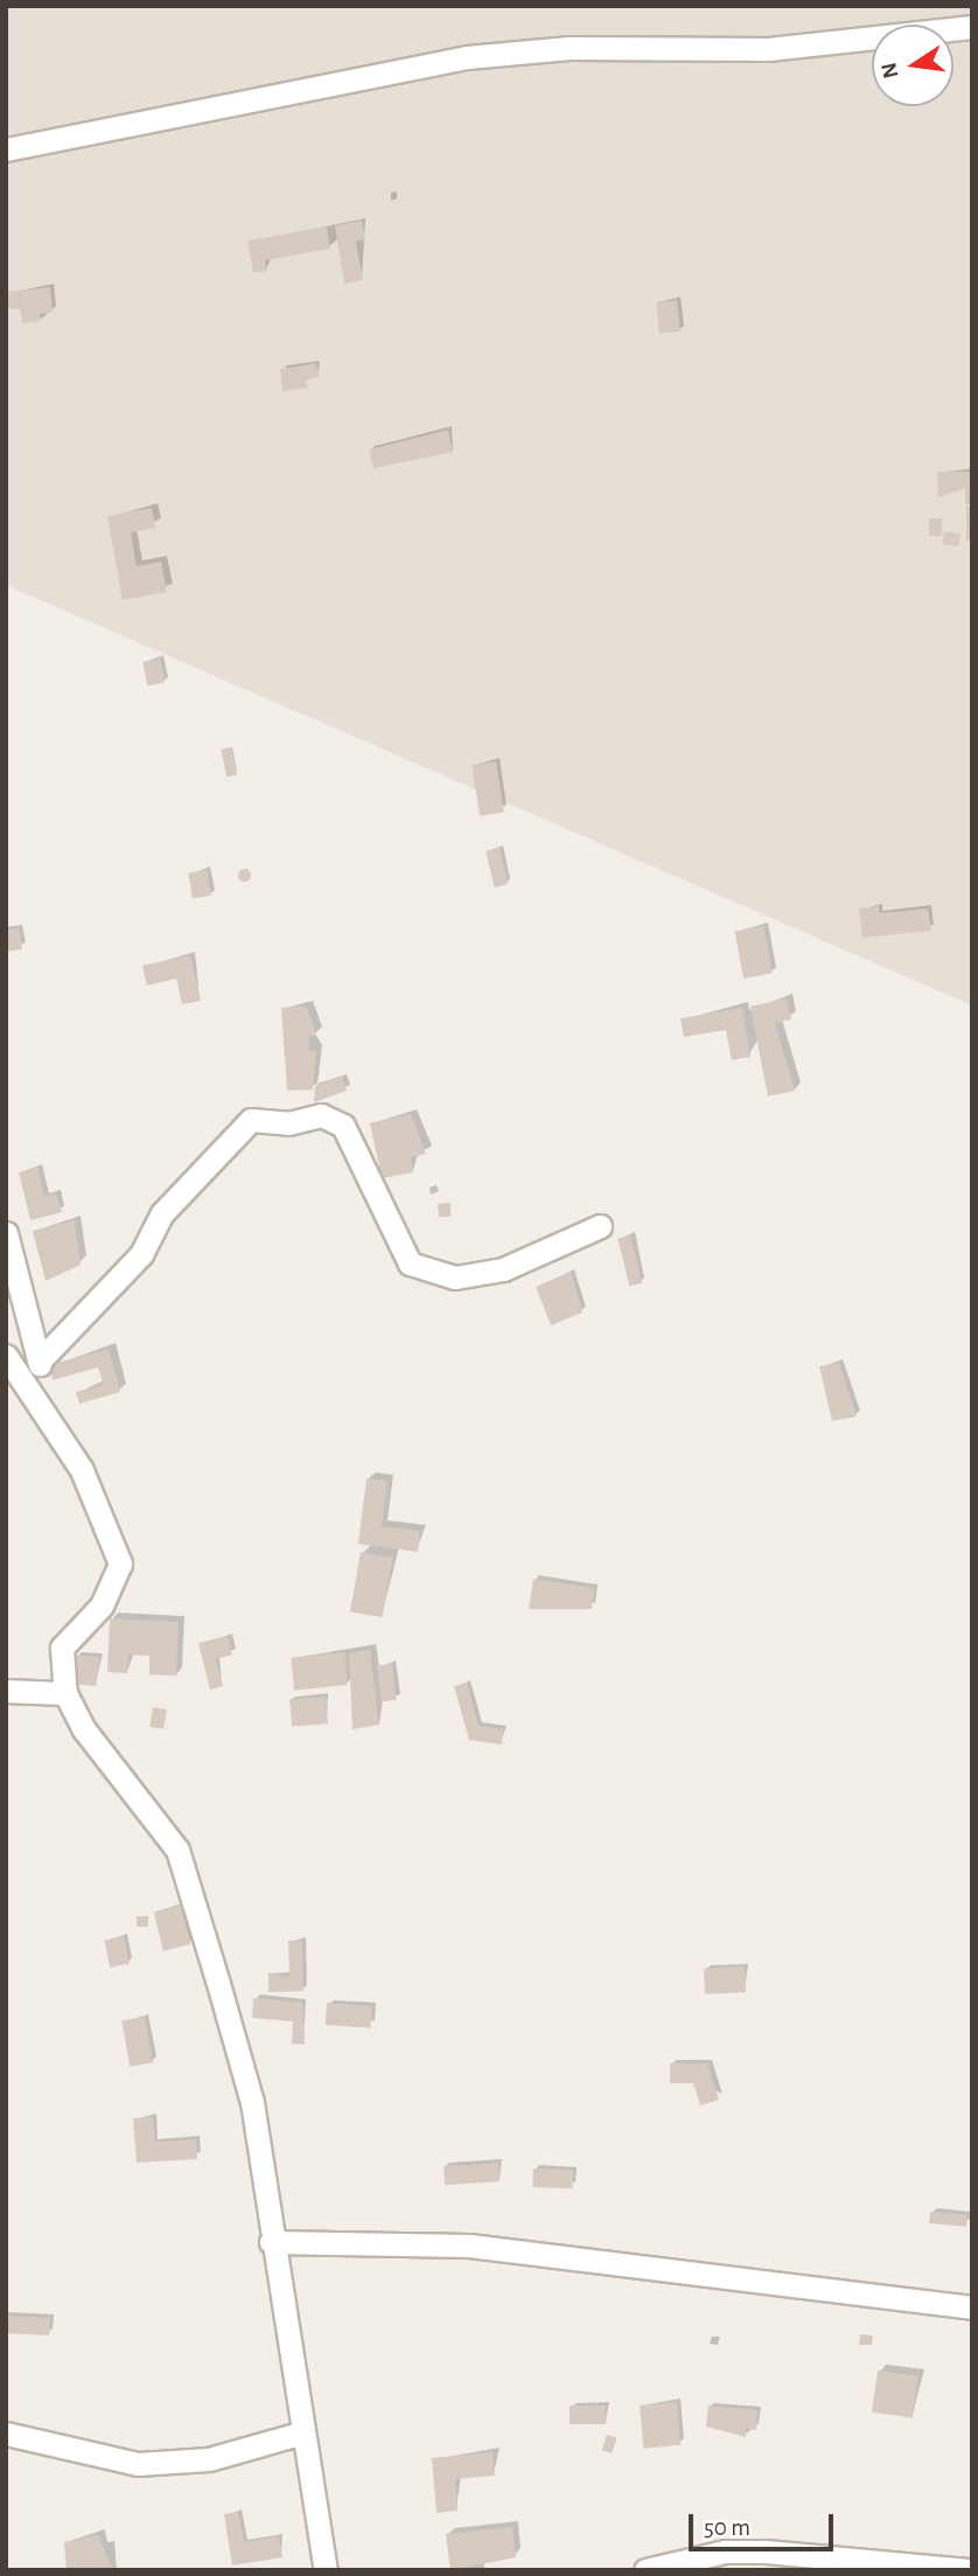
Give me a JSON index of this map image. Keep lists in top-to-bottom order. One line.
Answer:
{"scale_bar":"50 m","north":"left"}
